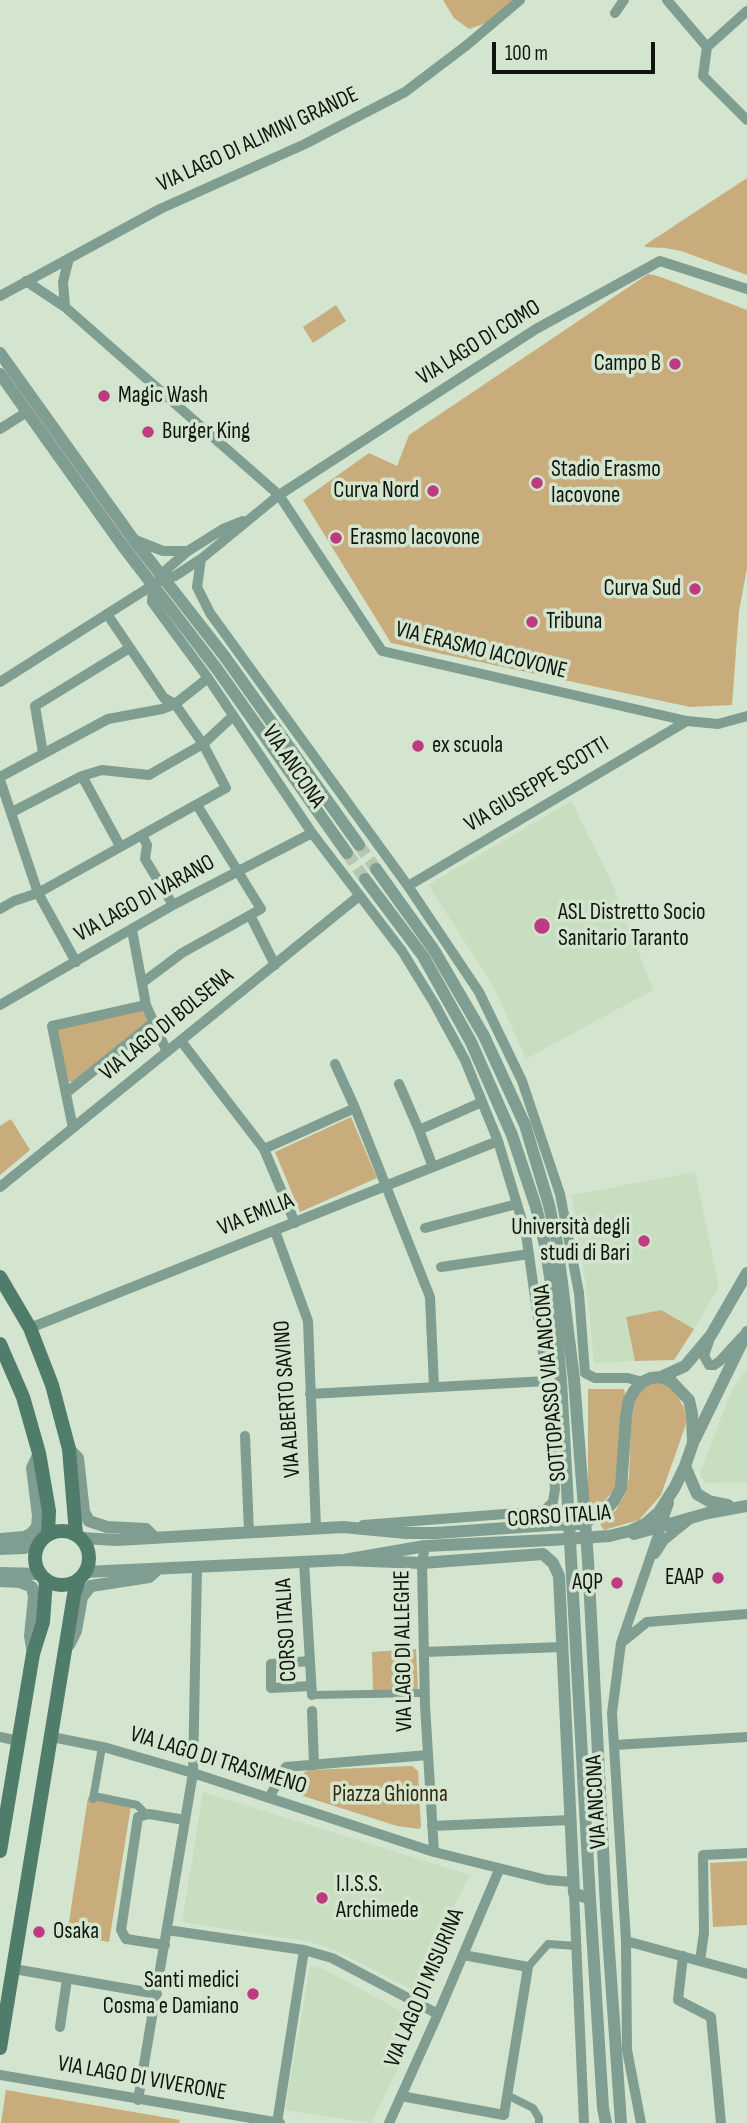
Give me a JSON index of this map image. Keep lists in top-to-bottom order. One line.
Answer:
{"streets":{"street":["VIA LAGO DI ALIMINI GRANDE","VIA LAGO DI COMO","VIA ERASMO IACOVONE","VIA ANCONA","VIA GIUSEPPE SCOTTI","VIA LAGO DI VARANO","VIA LAGO DI BOLSENA","VIA EMILIA","SOTTOPASSO VIA ANCONA","VIA ALBERTO SAVINO","CORSO ITALIA","VIA LAGO DI ALLEGHE","VIA LAGO DI TRASIMENO","VIA LAGO DI MISURINA","VIA LAGO DI VIVERONE"]},"crossings":[["VIA LAGO DI ALIMINI GRANDE","VIA ERASMO IACOVONE"],["VIA LAGO DI COMO","VIA ERASMO IACOVONE"],["VIA LAGO DI COMO","VIA ANCONA"],["VIA ERASMO IACOVONE","VIA GIUSEPPE SCOTTI"],["VIA ANCONA","VIA GIUSEPPE SCOTTI"],["VIA ANCONA","VIA LAGO DI VARANO"],["VIA ANCONA","VIA LAGO DI BOLSENA"],["VIA ANCONA","VIA EMILIA"],["VIA ANCONA","SOTTOPASSO VIA ANCONA"],["VIA ANCONA","CORSO ITALIA"],["VIA ANCONA","VIA LAGO DI ALLEGHE"],["VIA ANCONA","VIA LAGO DI TRASIMENO"],["VIA EMILIA","VIA ALBERTO SAVINO"],["VIA ALBERTO SAVINO","CORSO ITALIA"],["CORSO ITALIA","VIA LAGO DI ALLEGHE"],["VIA LAGO DI TRASIMENO","VIA LAGO DI MISURINA"]],"parks":["Piazza Ghionna"],"places":["Campo B","Magic Wash","Burger King","Stadio Erasmo Iacovone","Curva Nord","Erasmo Iacovone","Curva Sud","Tribuna","ex scuola","ASL Distretto Socio Sanitario Taranto","Università degli studi di Bari","EAAP","AQP","I.I.S.S. Archimede","Osaka","Santi medici Cosma e Damiano"],"scale_bar":"100 m"}
